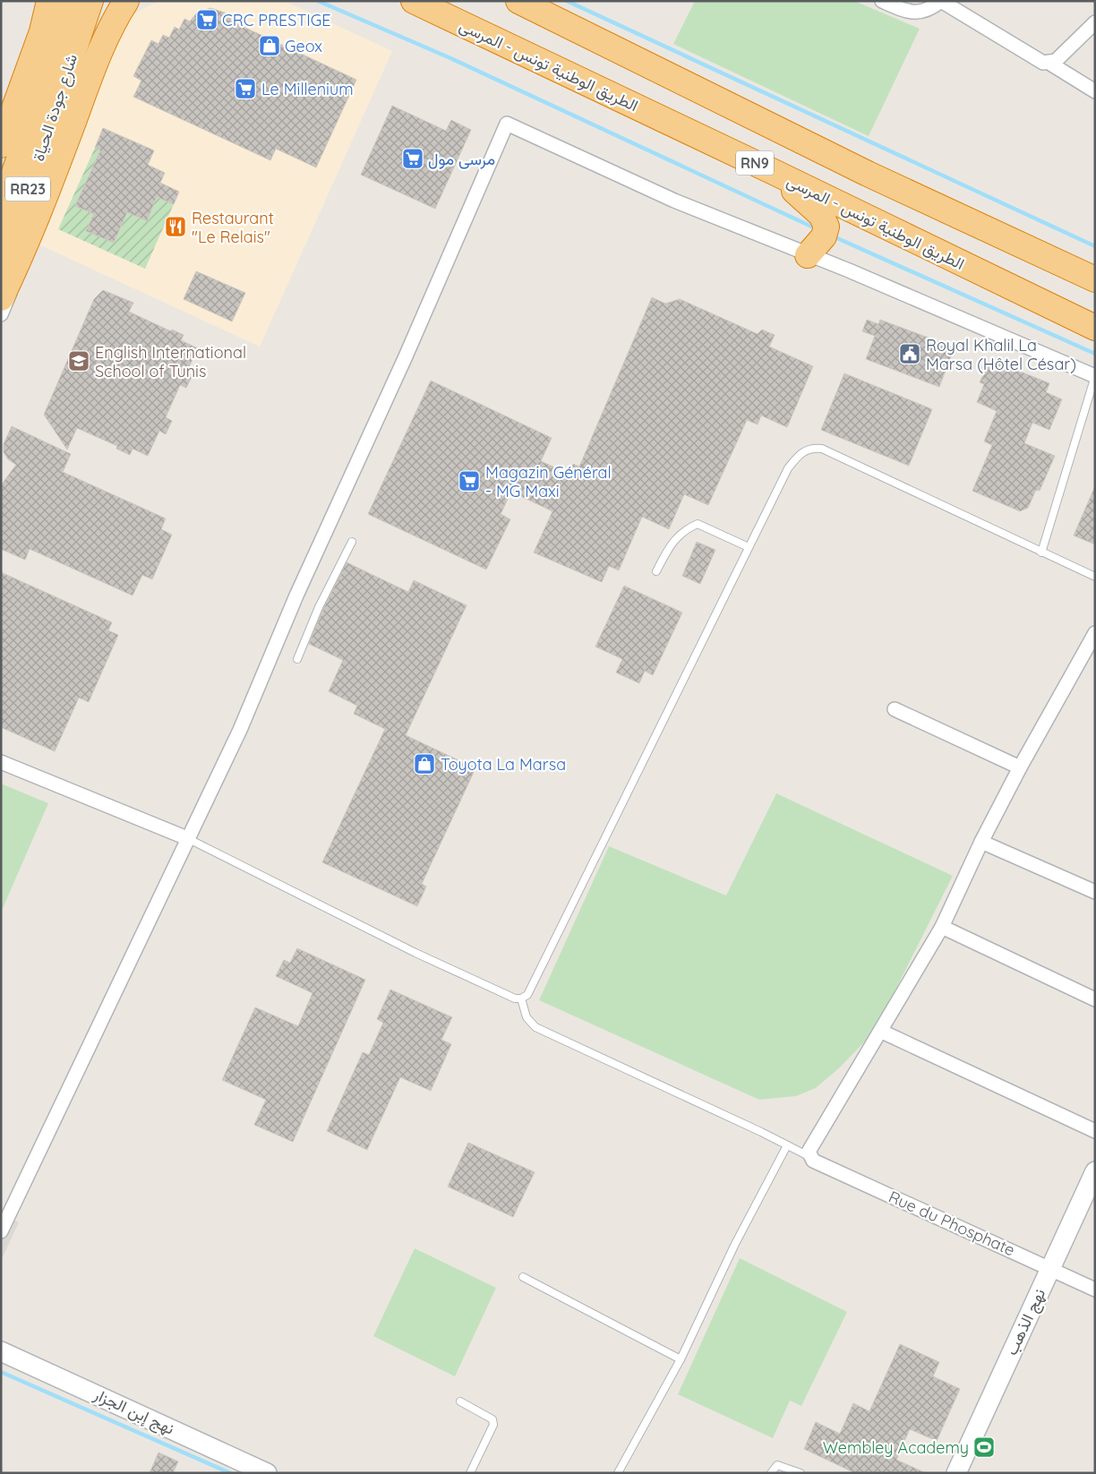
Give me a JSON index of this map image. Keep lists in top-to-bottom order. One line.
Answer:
{"streets":{"highway":["الطريق الوطنية تونس - المرسى","شارع جودة الحياة","RN9","RR23"],"street":["Rue du Phosphate","نهج الذهب","نهج إبن الجزار"]},"crossings":[["Rue du Phosphate","نهج الذهب"]],"places":{"supermarket":["CRC PRESTIGE","Le Millenium","مرسى مول","Magazin Général - MG Maxi"],"shop":["Geox","Toyota La Marsa"],"restaurant":["Restaurant \"Le Relais\""],"public building":["Royal Khalil La Marsa (Hôtel César)"],"school or university":["English International School of Tunis"],"sports":["Wembley Academy"]}}
